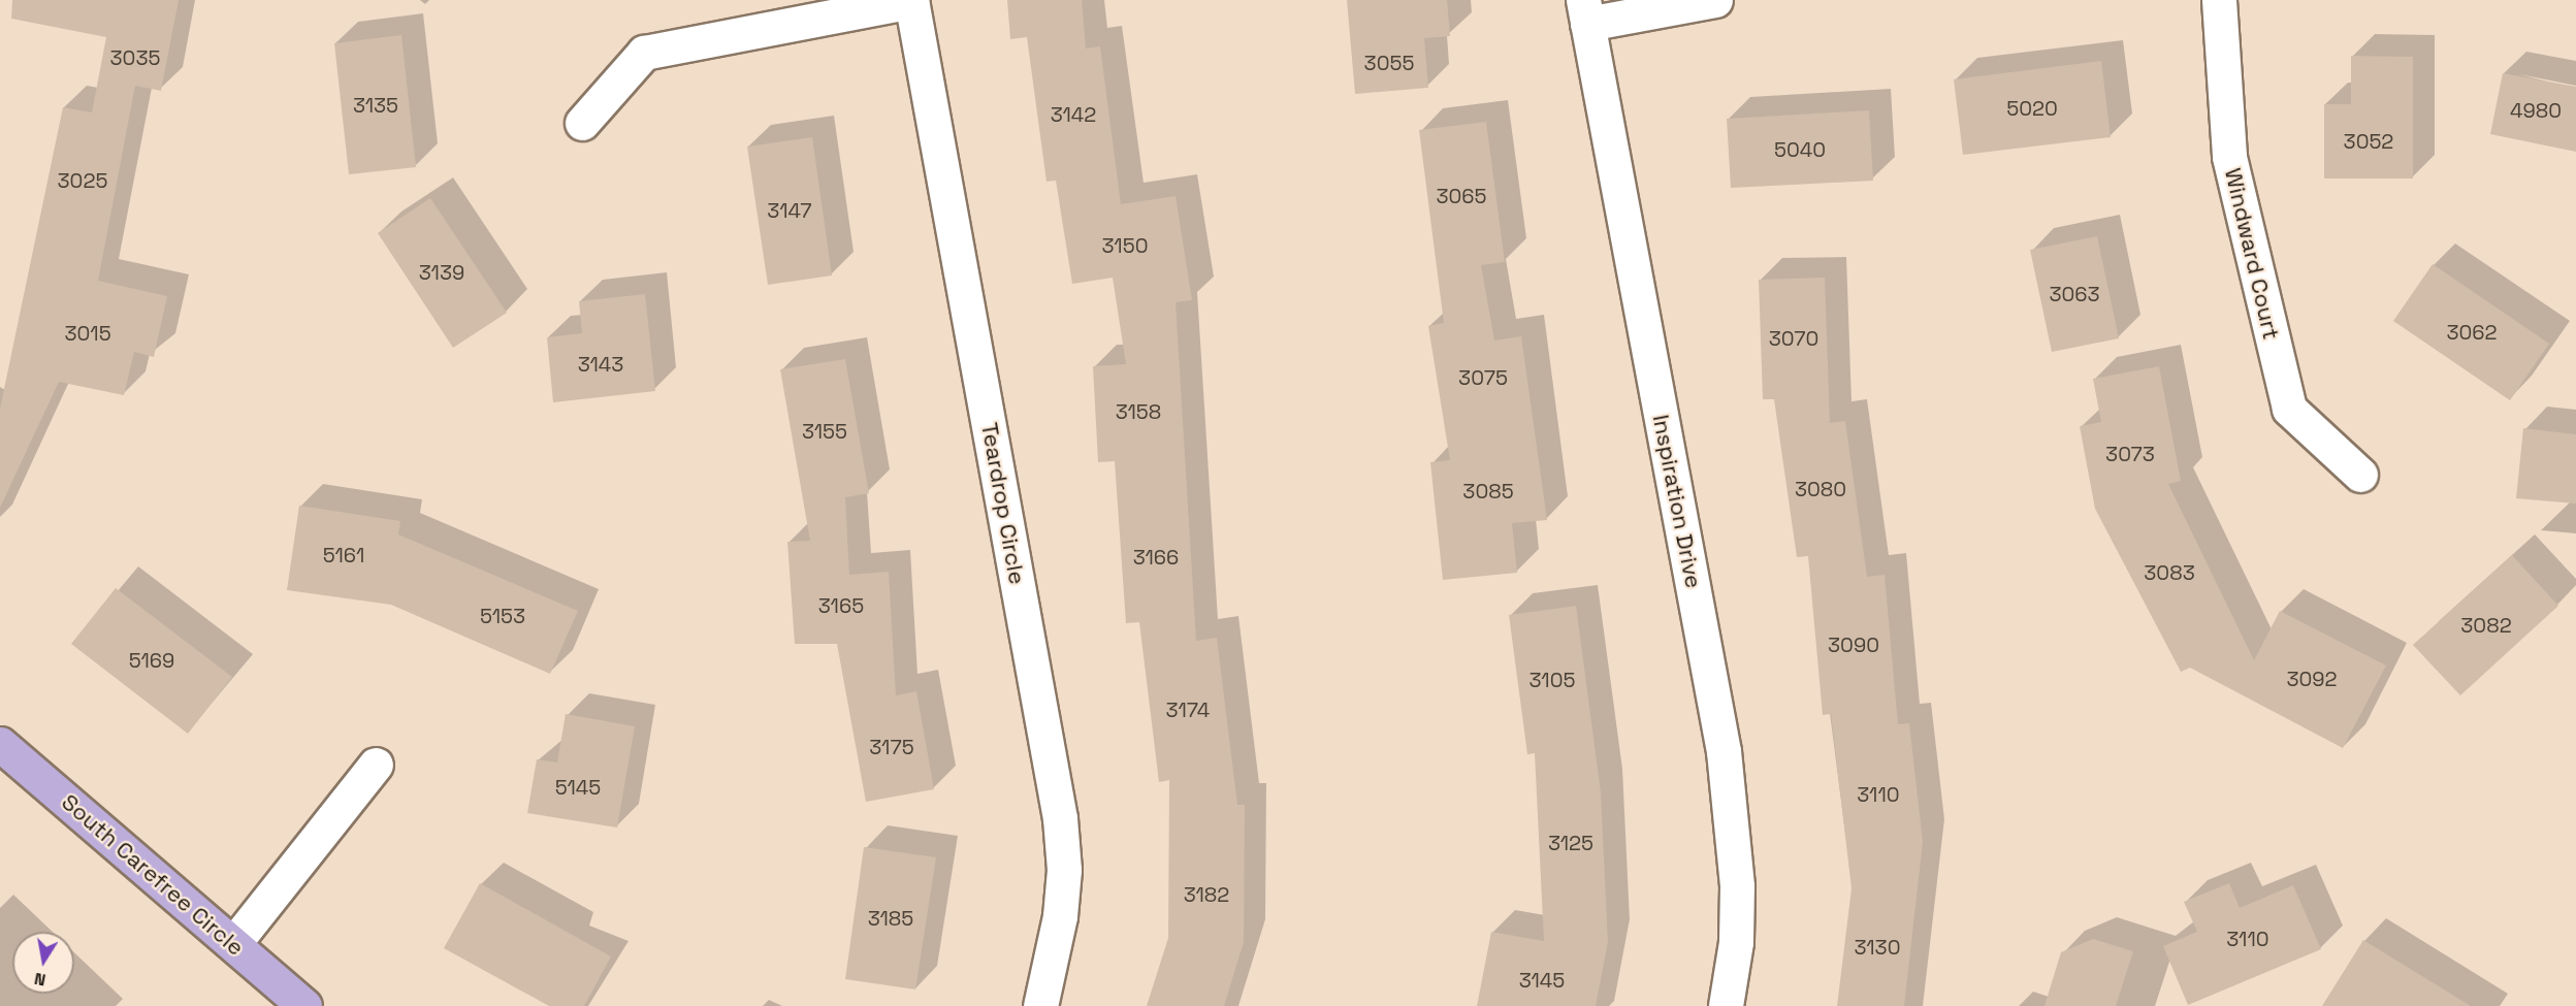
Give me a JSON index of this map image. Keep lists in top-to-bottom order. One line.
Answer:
{"streets":{"main road":["South Carefree Circle"],"street":["Windward Court","Inspiration Drive","Teardrop Circle"]},"house_numbers":["3035","3055","3135","5020","4980","3142","3052","5040","3025","3065","3147","3150","3139","3063","3062","3015","3070","3143","3075","3158","3155","3073","3080","3085","5161","3166","3083","3165","5153","3082","3090","5169","3092","3105","3174","3175","5145","3110","3125","3182","3185","3110","3130","3145"],"north":"bottom"}
